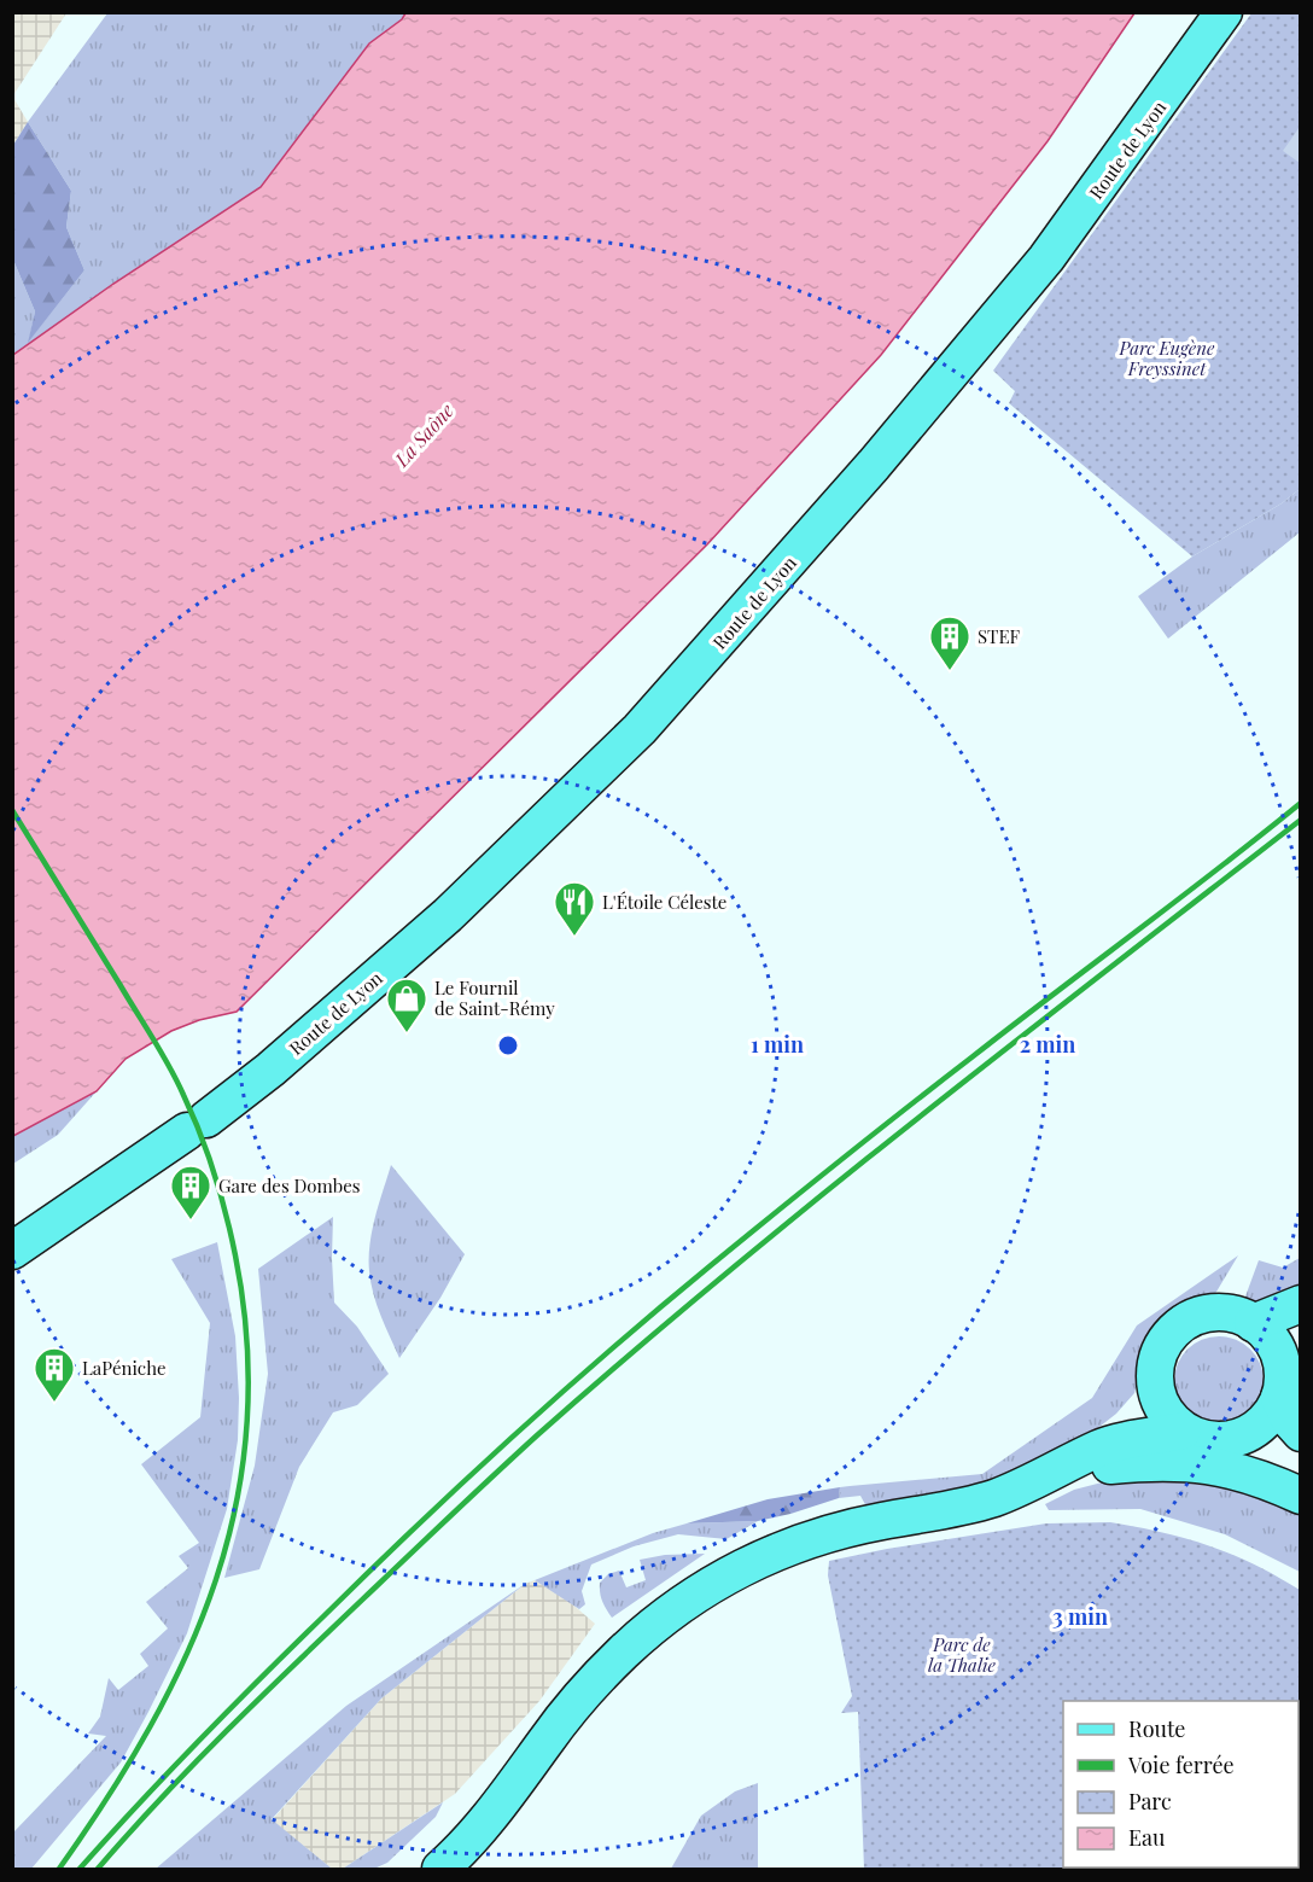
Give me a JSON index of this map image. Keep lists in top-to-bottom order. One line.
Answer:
{"streets":{"main road":["Route de Lyon"]},"water":["La Saône"],"parks":["Parc Eugène Freyssinet","Parc de la Thalie"],"places":{"building":["STEF","Gare des Dombes","LaPéniche"],"restaurant":["L'Étoile Céleste"],"shop":["Le Fournil de Saint-Rémy"]},"legend":["Route","Voie ferrée","Parc","Eau"],"rings":["1 min","2 min","3 min"]}
